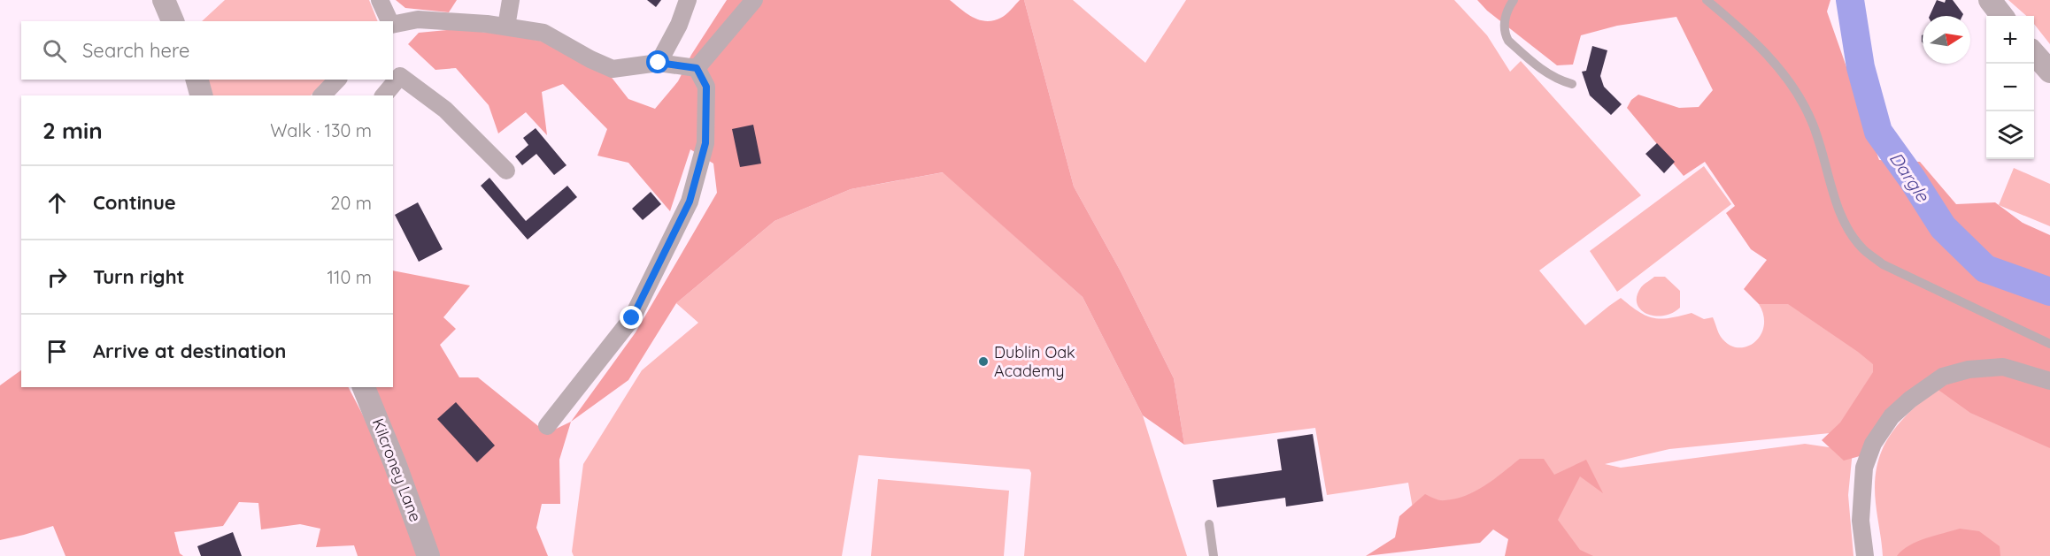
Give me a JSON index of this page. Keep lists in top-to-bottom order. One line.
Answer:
{"streets":{"street":["Kilcroney Lane"]},"water":["Dargle"],"places":["Dublin Oak Academy"],"north":"right","page":{"map_buttons":["+","−"],"search":"Search here","heading":["2 min","Walk · 130 m"],"list":[["Continue","20 m"],["Turn right","110 m"],"Arrive at destination"]}}
